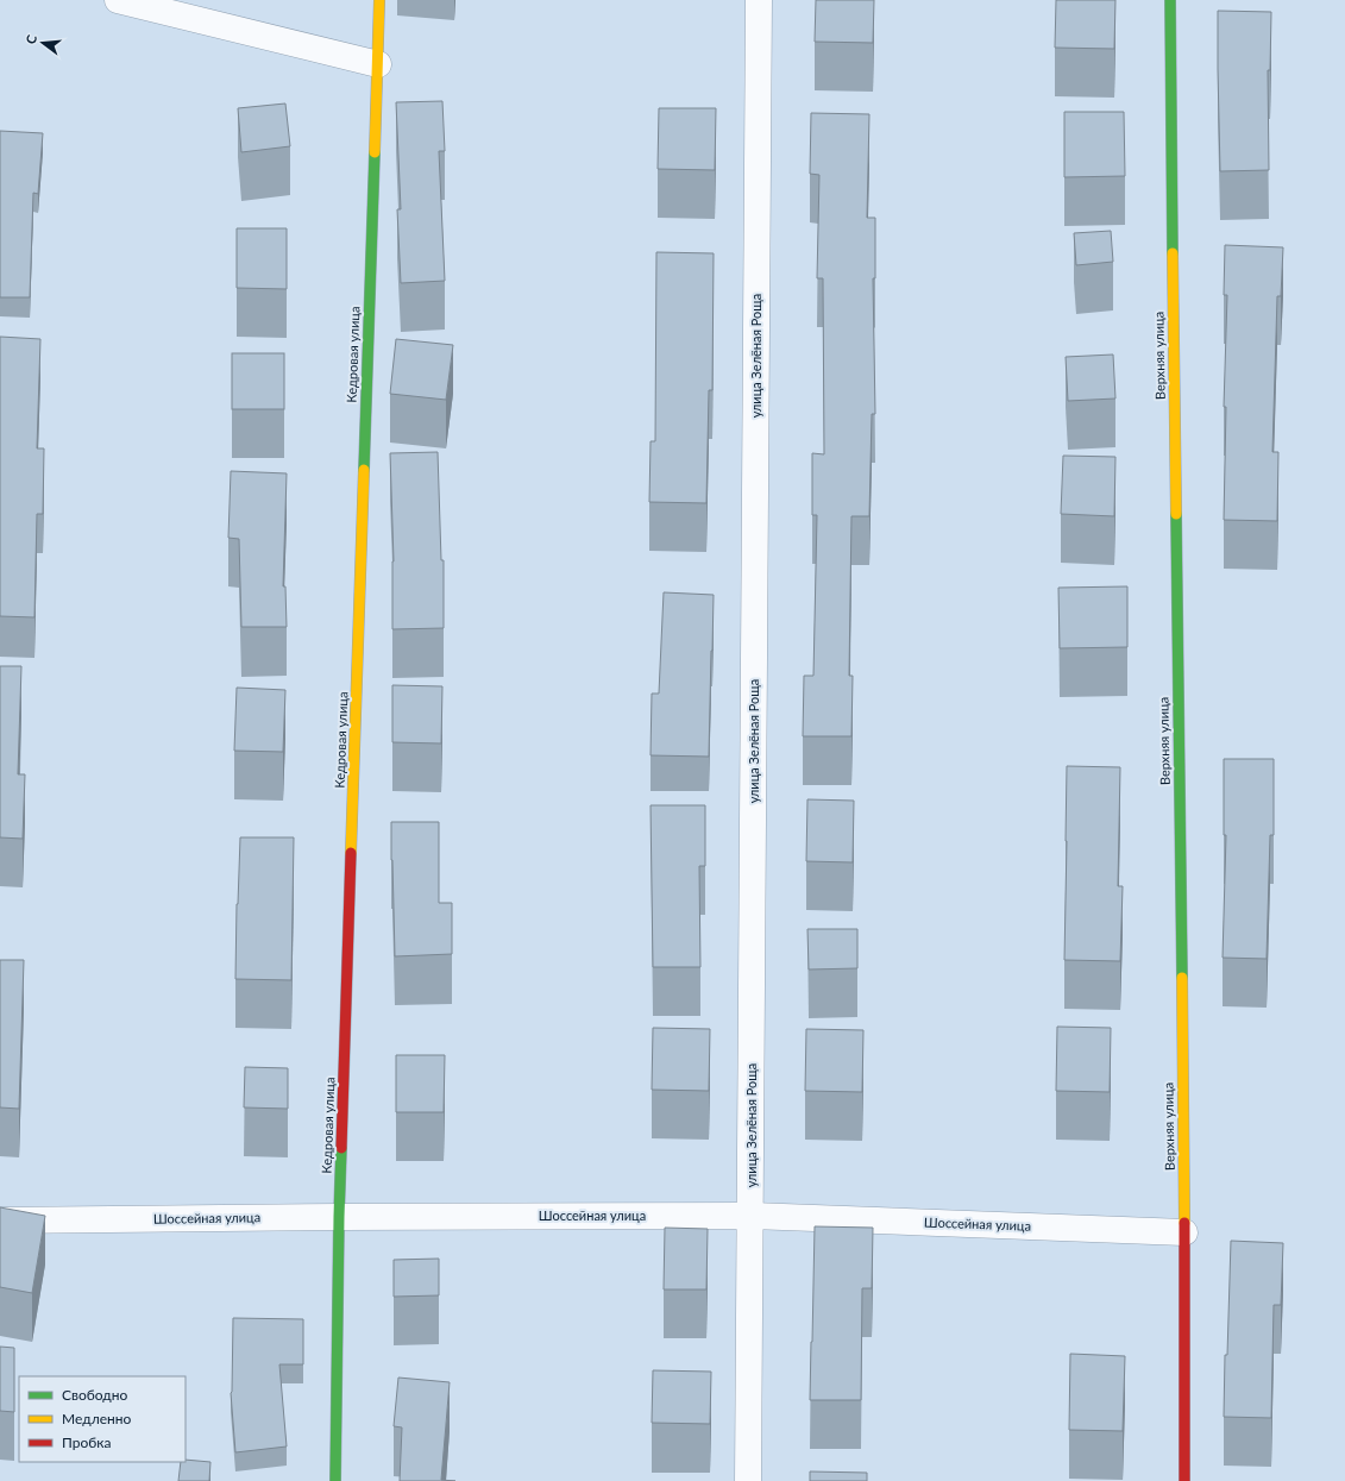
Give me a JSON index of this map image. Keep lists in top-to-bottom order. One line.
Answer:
{"streets":{"street":["Кедровая улица","улица Зелёная Роща","Верхняя улица","Шоссейная улица"]},"crossings":[["Кедровая улица","Шоссейная улица"],["улица Зелёная Роща","Шоссейная улица"],["Верхняя улица","Шоссейная улица"]],"legend":["Свободно","Медленно","Пробка"],"north":"left"}
